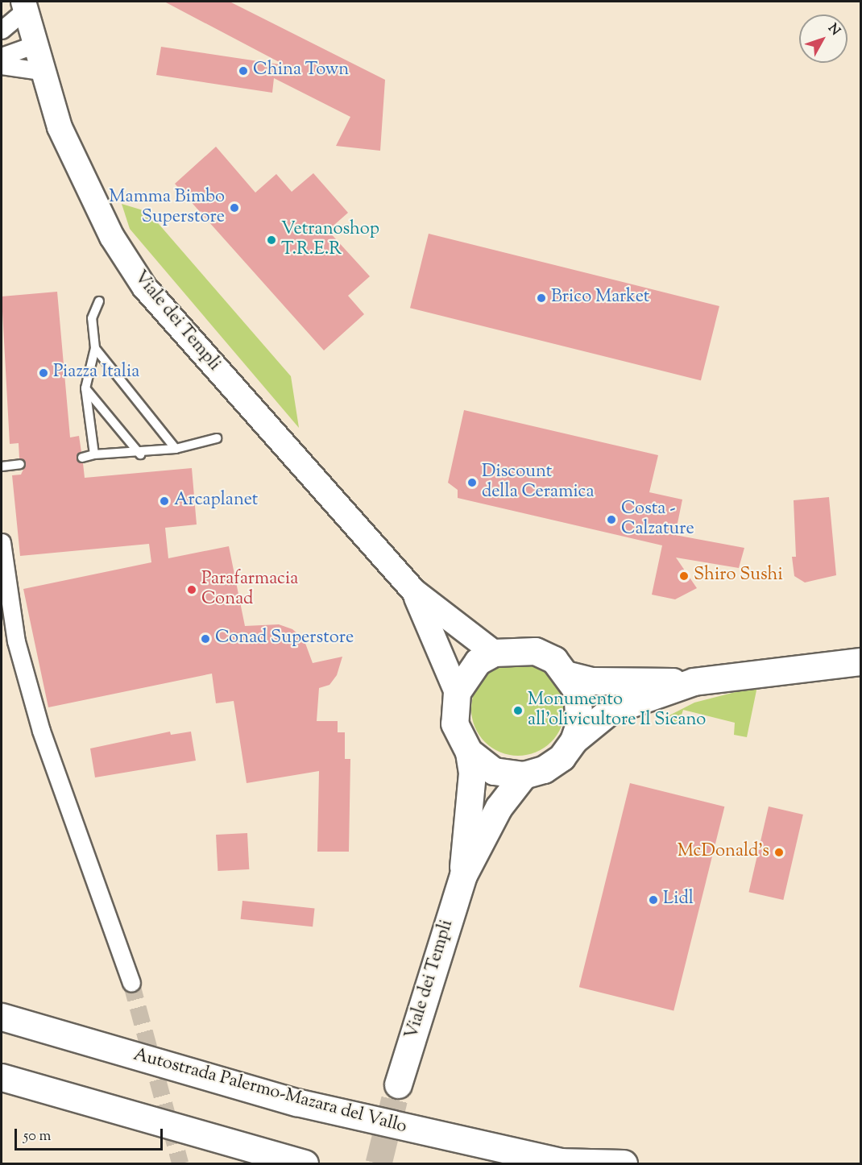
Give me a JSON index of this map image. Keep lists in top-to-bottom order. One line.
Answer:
{"streets":{"main road":["Viale dei Templi","Autostrada Palermo-Mazara del Vallo"]},"places":["China Town","Mamma Bimbo Superstore","Vetranoshop T.R.E.R","Brico Market","Piazza Italia","Discount della Ceramica","Arcaplanet","Costa - Calzature","Shiro Sushi","Parafarmacia Conad","Conad Superstore","Monumento all'olivicultore Il Sicano","McDonald's","Lidl"],"scale_bar":"50 m","north":"top right"}
